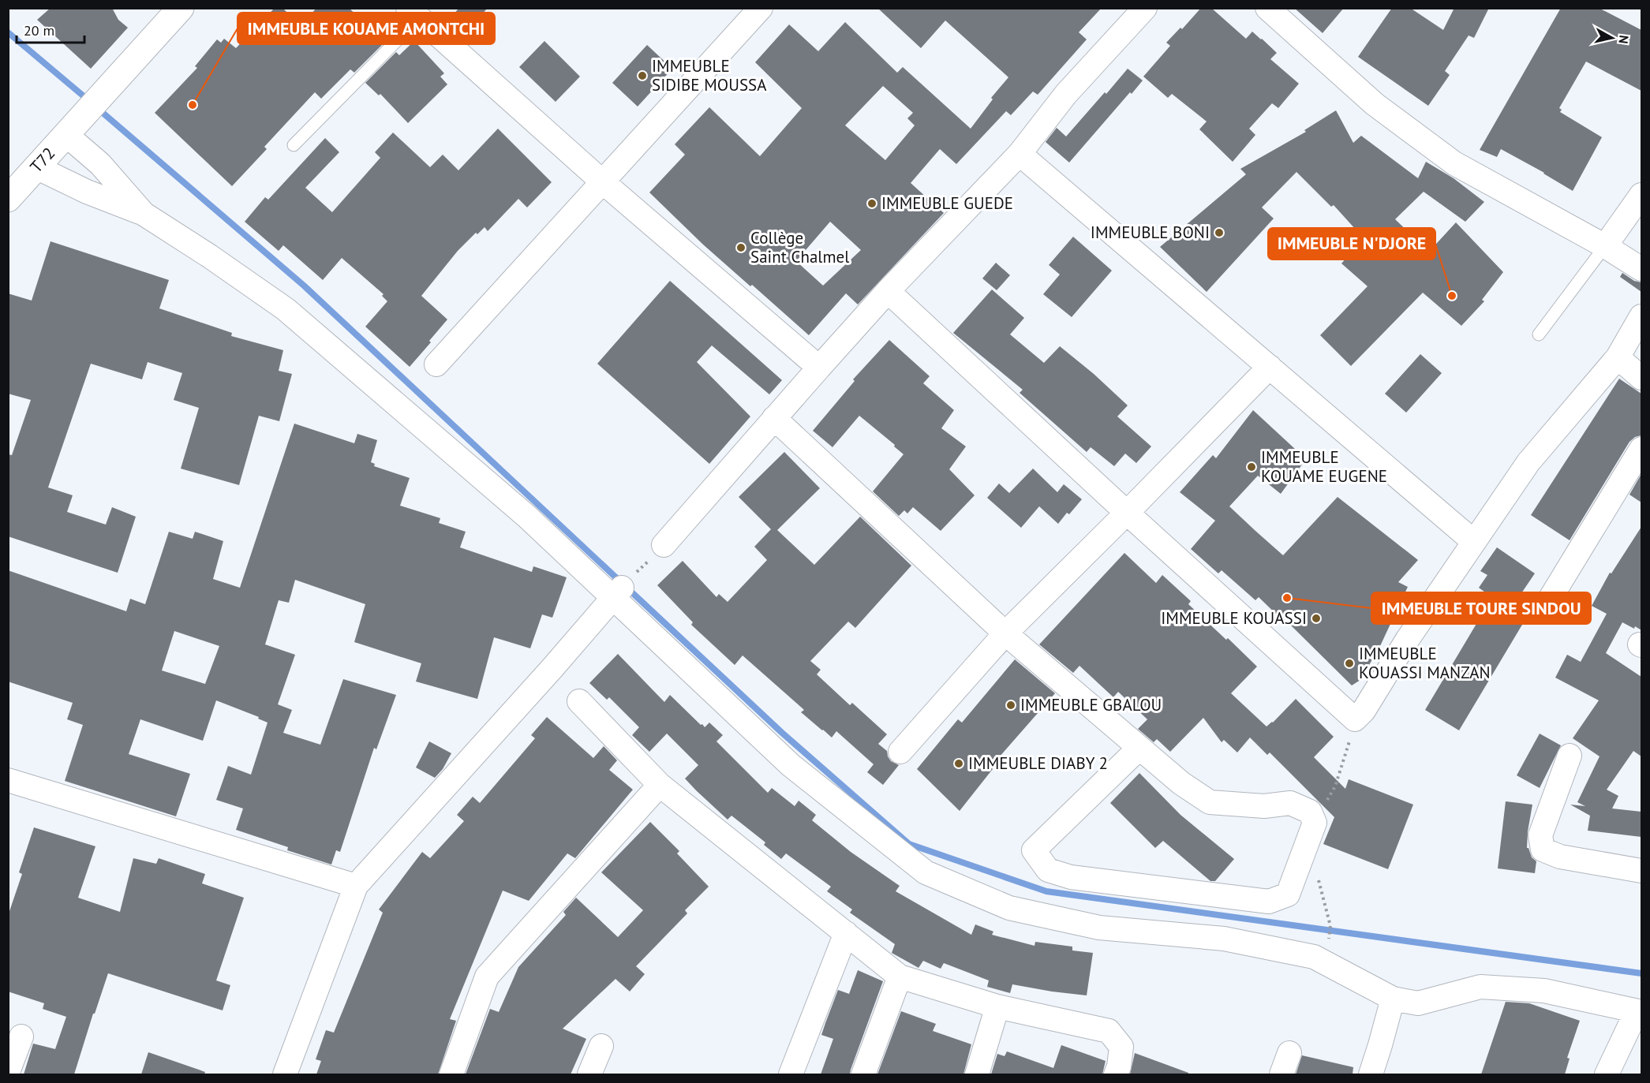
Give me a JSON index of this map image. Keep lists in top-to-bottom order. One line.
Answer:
{"streets":{"street":["T72"]},"places":["IMMEUBLE SIDIBE MOUSSA","IMMEUBLE KOUAME AMONTCHI","IMMEUBLE GUEDE","IMMEUBLE BONI","Collège Saint Chalmel","IMMEUBLE N'DJORE","IMMEUBLE KOUAME EUGENE","IMMEUBLE TOURE SINDOU","IMMEUBLE KOUASSI","IMMEUBLE KOUASSI MANZAN","IMMEUBLE GBALOU","IMMEUBLE DIABY 2"],"scale_bar":"20 m","north":"right"}
